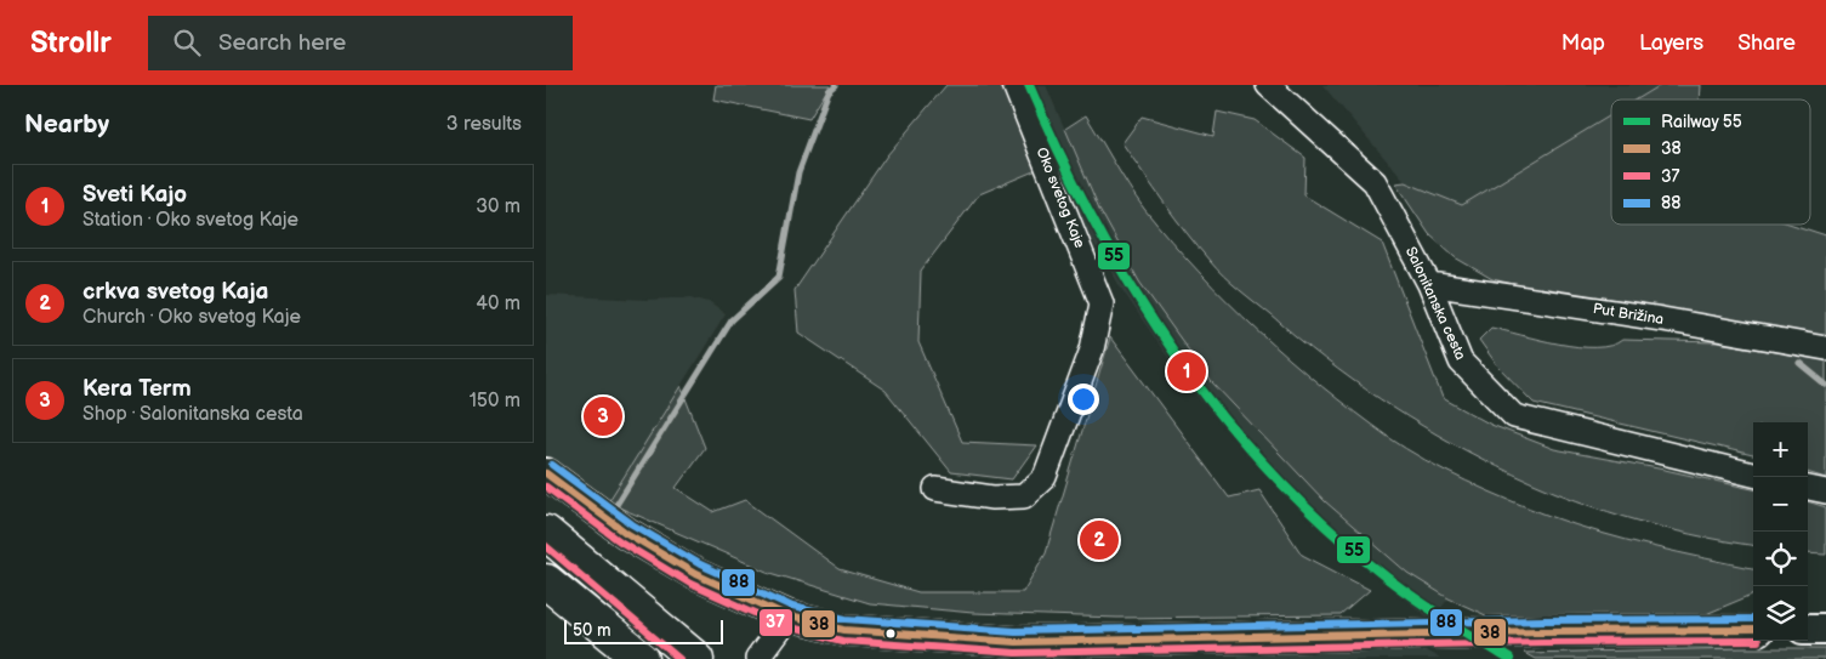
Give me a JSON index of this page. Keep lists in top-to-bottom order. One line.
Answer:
{"streets":{"street":["Oko svetog Kaje","Salonitanska cesta","Put Brižina"]},"crossings":[["Salonitanska cesta","Put Brižina"]],"lines":["rail line 55","transit line 88","transit line 38","transit line 37"],"legend":["Railway 55","38","37","88"],"scale_bar":"50 m","page":{"header":"Strollr","search":"Search here","nav":["Map","Layers","Share"],"heading":["Nearby","3 results"],"list":[{"mark":"1","name":"Sveti Kajo","note":"Station · Oko svetog Kaje","value":"30 m"},{"mark":"2","name":"crkva svetog Kaja","note":"Church · Oko svetog Kaje","value":"40 m"},{"mark":"3","name":"Kera Term","note":"Shop · Salonitanska cesta","value":"150 m"}],"pins":["1","3","2"],"map_buttons":["+","−"],"scale":"50 m"}}
